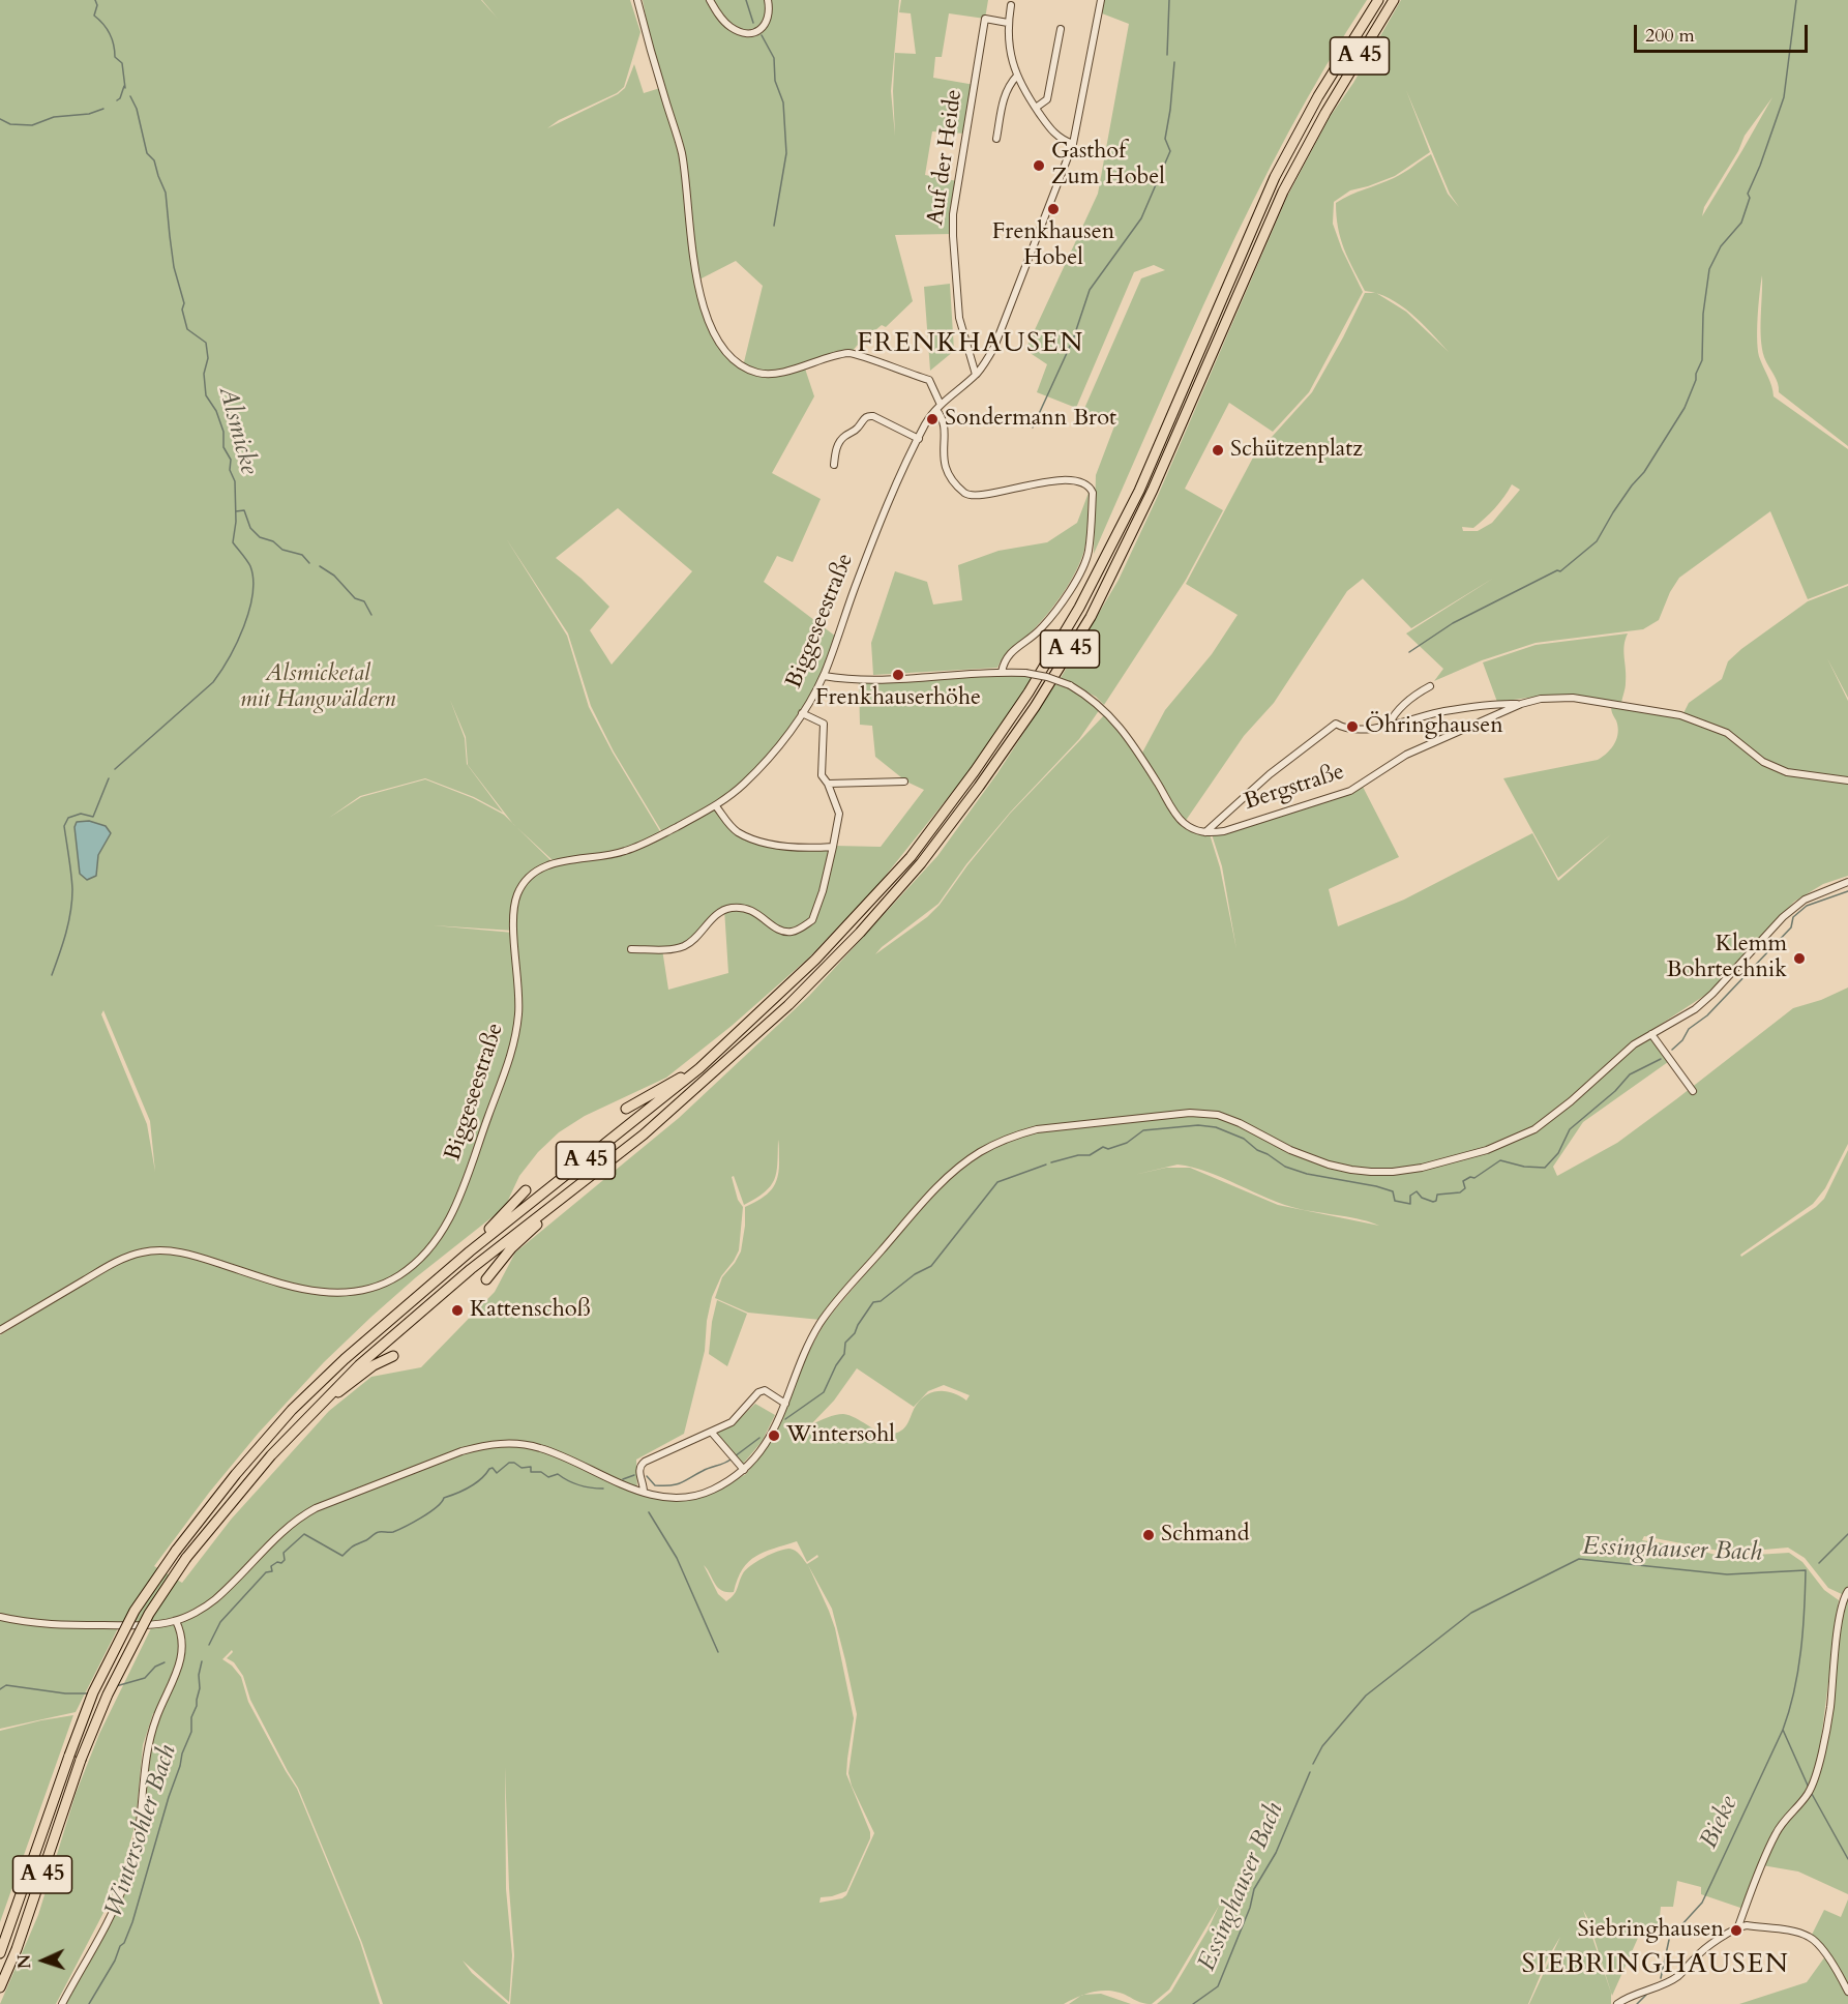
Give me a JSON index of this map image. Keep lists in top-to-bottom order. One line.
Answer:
{"streets":{"highway":["A 45"],"street":["Auf der Heide","Biggeseestraße","Bergstraße"]},"crossings":[["Auf der Heide","Biggeseestraße"]],"districts":["FRENKHAUSEN","SIEBRINGHAUSEN"],"water":["Alsmicke","Essinghauser Bach","Bieke","Wintersohler Bach"],"parks":["Alsmicketal mit Hangwäldern"],"places":["Gasthof Zum Hobel","Frenkhausen Hobel","Sondermann Brot","Schützenplatz","Frenkhauserhöhe","Öhringhausen","Klemm Bohrtechnik","Kattenschoß","Wintersohl","Schmand","Siebringhausen"],"scale_bar":"200 m","north":"left"}
